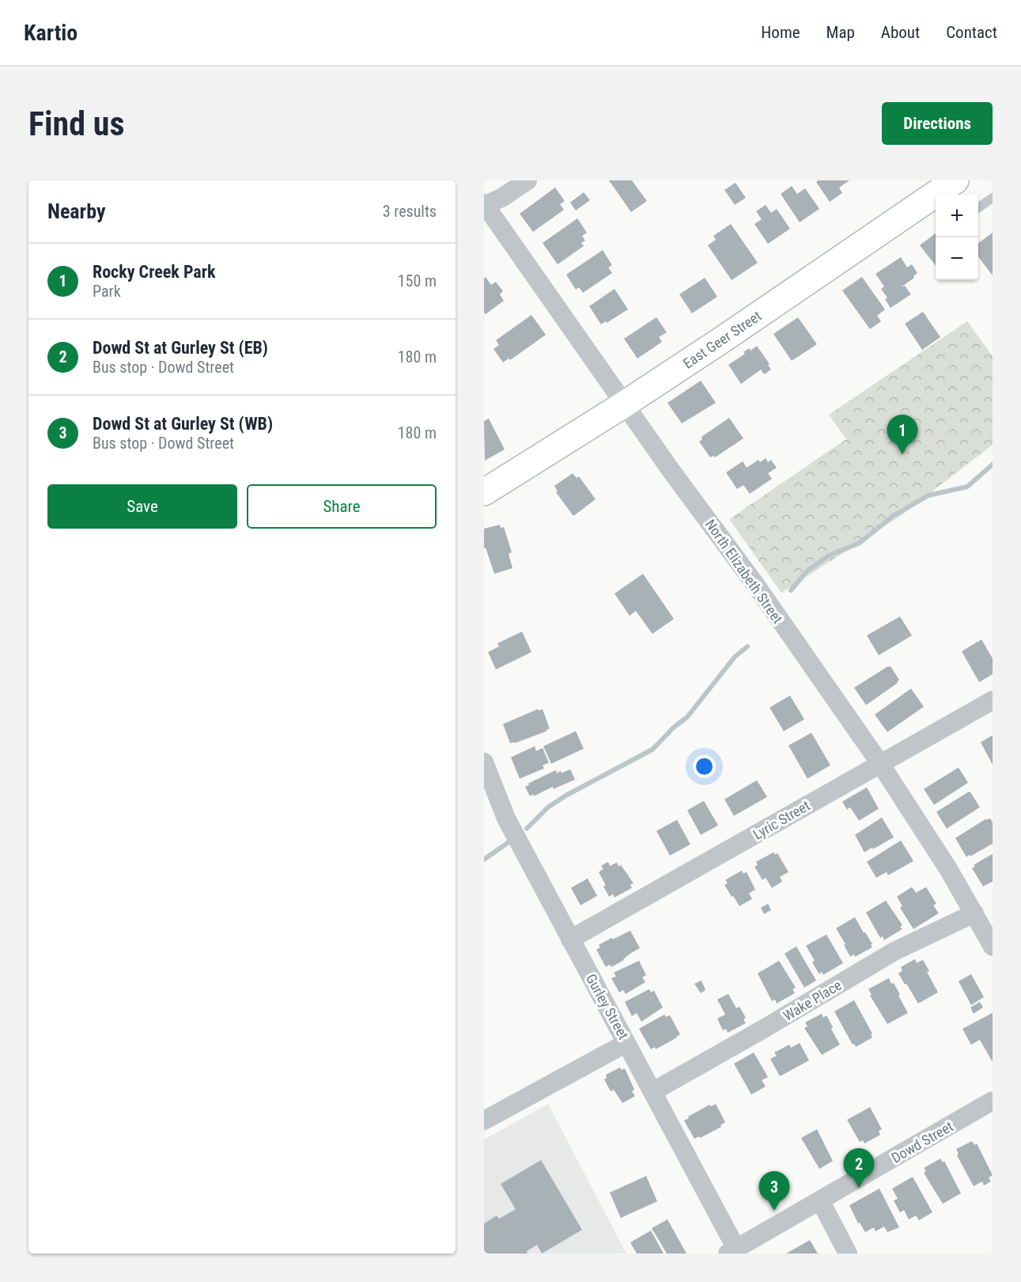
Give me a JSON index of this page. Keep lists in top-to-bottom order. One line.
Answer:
{"streets":{"street":["East Geer Street","North Elizabeth Street","Lyric Street","Wake Place","Gurley Street","Dowd Street"]},"crossings":[["East Geer Street","North Elizabeth Street"],["North Elizabeth Street","Lyric Street"],["North Elizabeth Street","Wake Place"],["Lyric Street","Gurley Street"],["Wake Place","Gurley Street"],["Gurley Street","Dowd Street"]],"page":{"header":"Kartio","nav":["Home","Map","About","Contact"],"buttons":["Directions",["Save","Share"]],"title":"Find us","heading":["Nearby","3 results"],"map_buttons":["+","−"],"list":[{"mark":"1","name":"Rocky Creek Park","note":"Park","value":"150 m"},{"mark":"2","name":"Dowd St at Gurley St (EB)","note":"Bus stop · Dowd Street","value":"180 m"},{"mark":"3","name":"Dowd St at Gurley St (WB)","note":"Bus stop · Dowd Street","value":"180 m"}],"pins":["1","2","3"]}}
